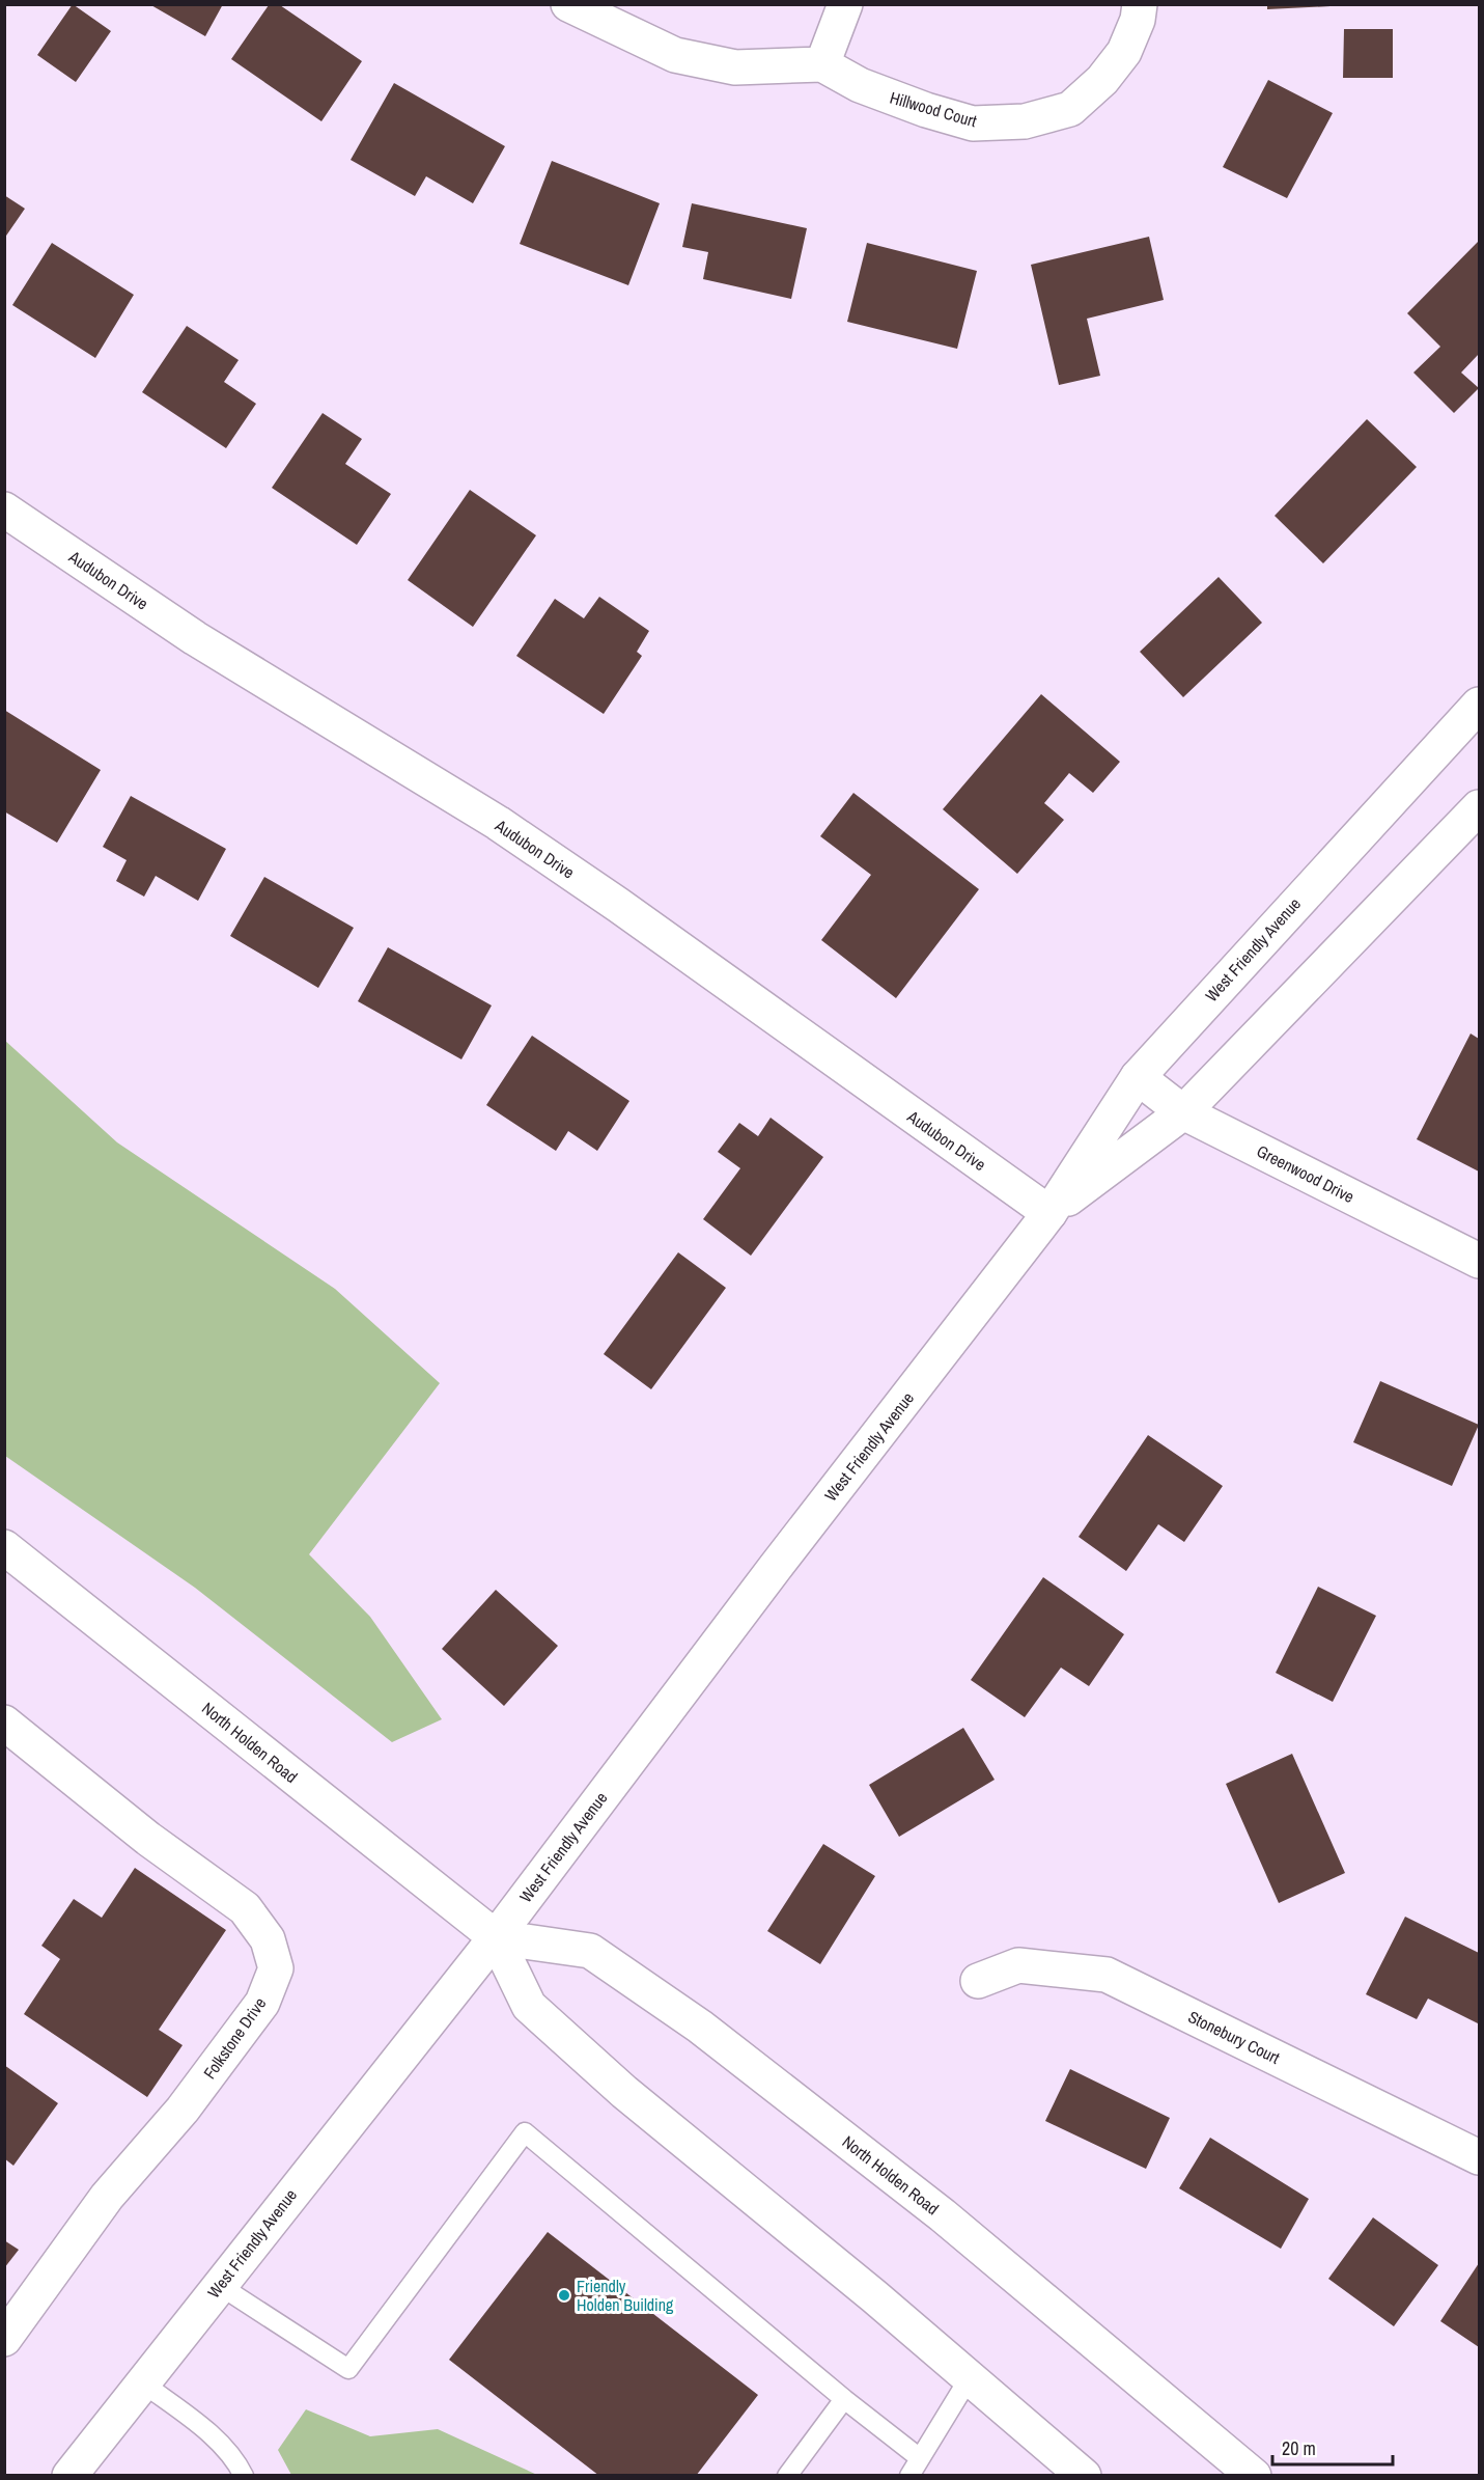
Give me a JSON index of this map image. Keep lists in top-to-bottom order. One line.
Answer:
{"streets":{"main road":["Hillwood Court","Audubon Drive","West Friendly Avenue","Greenwood Drive","North Holden Road","Stonebury Court","Folkstone Drive"]},"crossings":[["Audubon Drive","West Friendly Avenue"],["West Friendly Avenue","Greenwood Drive"],["West Friendly Avenue","North Holden Road"]],"places":["Friendly Holden Building"],"scale_bar":"20 m"}
